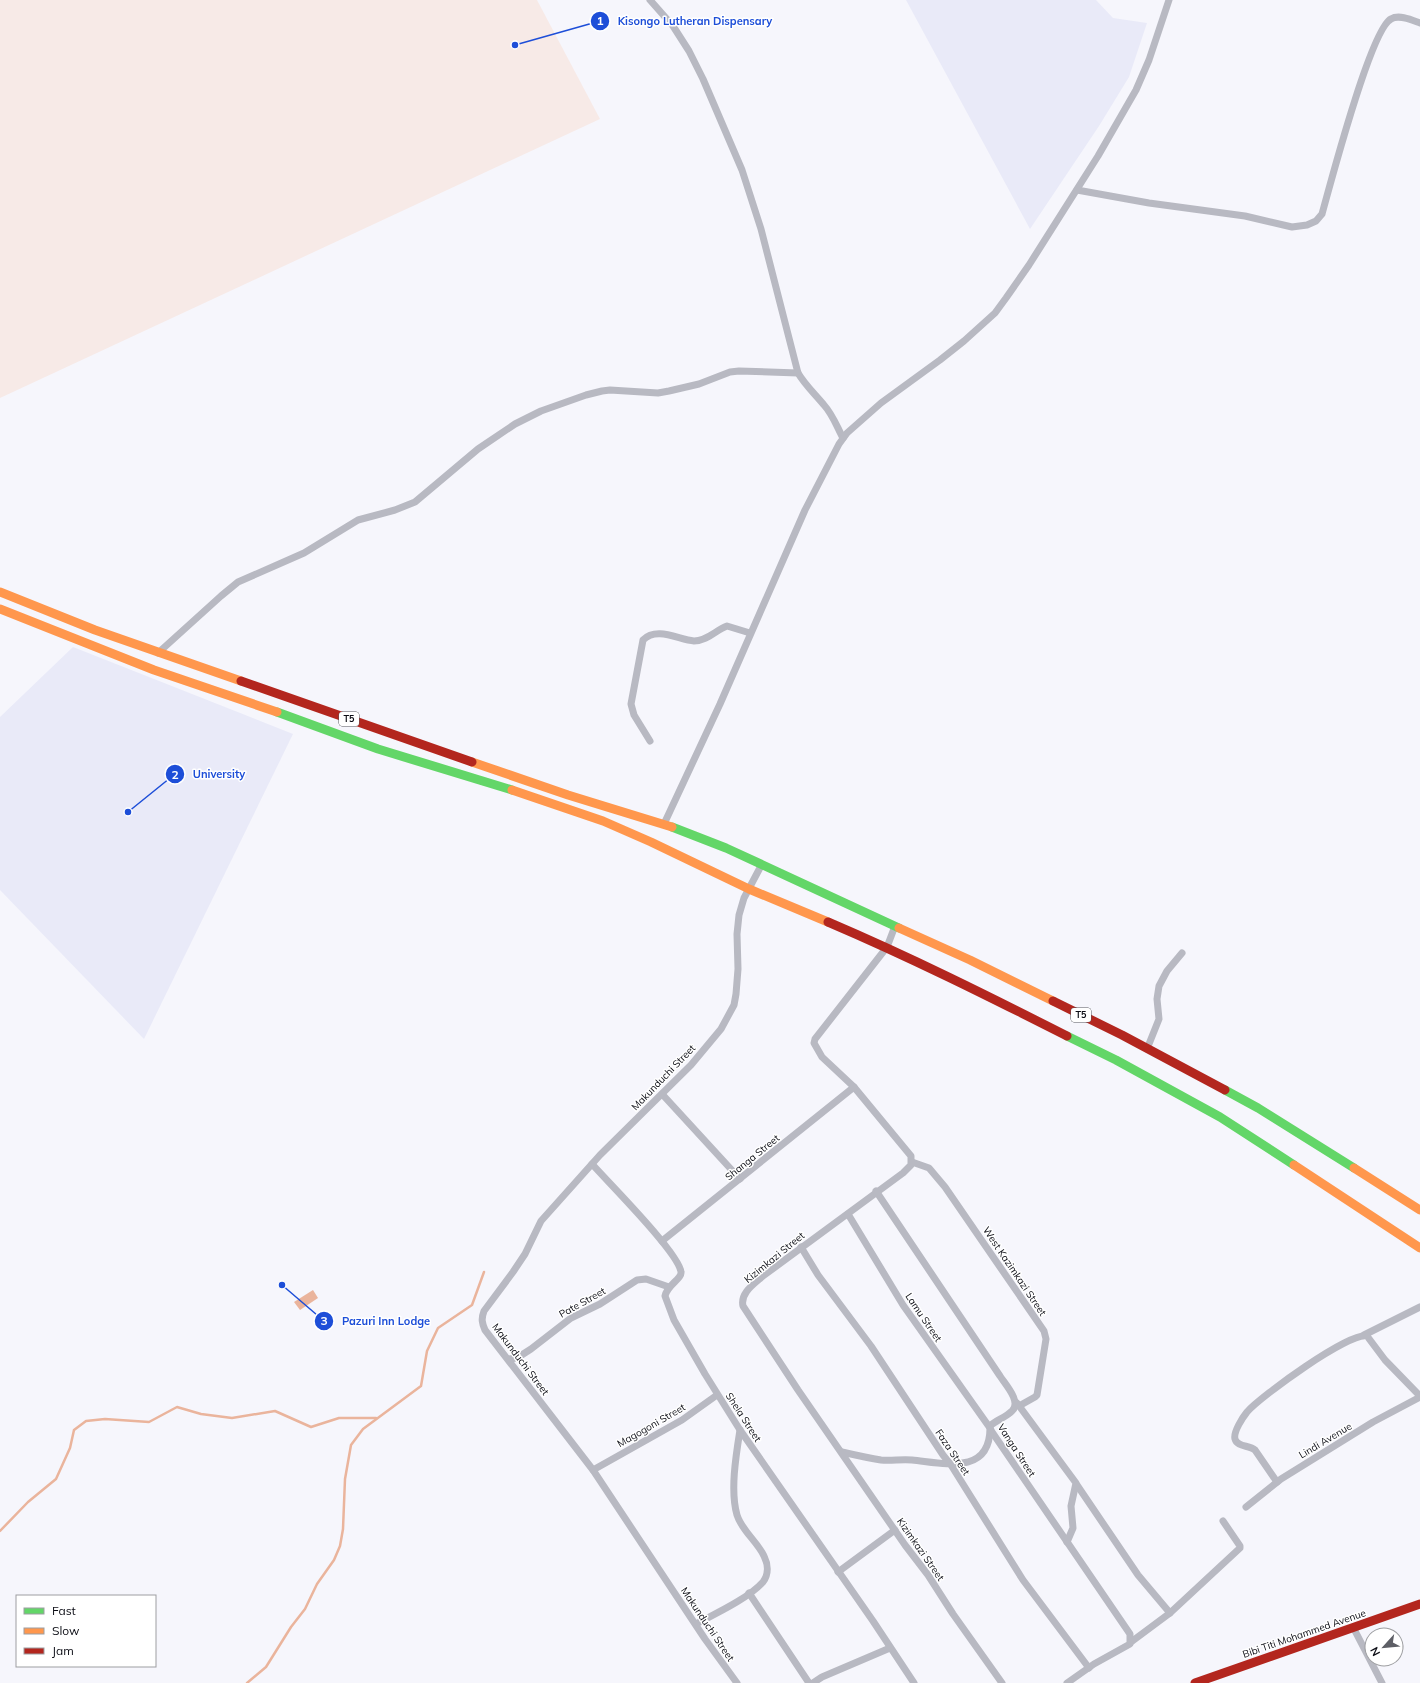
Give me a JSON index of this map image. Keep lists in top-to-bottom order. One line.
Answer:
{"streets":{"main road":["T5","Bibi Titi Mohammed Avenue"],"street":["Makunduchi Street","Shanga Street","Kizimkazi Street","West Kazimkazi Street","Pate Street","Lamu Street","Shela Street","Magogoni Street","Lindi Avenue","Vanga Street","Faza Street"]},"crossings":[["T5","Makunduchi Street"],["Makunduchi Street","Pate Street"],["Makunduchi Street","Magogoni Street"],["Kizimkazi Street","West Kazimkazi Street"],["Kizimkazi Street","Lamu Street"],["Kizimkazi Street","Faza Street"],["West Kazimkazi Street","Vanga Street"],["Pate Street","Shela Street"],["Lamu Street","Vanga Street"],["Shela Street","Magogoni Street"]],"places":["Kisongo Lutheran Dispensary","University","Pazuri Inn Lodge"],"legend":["Fast","Slow","Jam"],"north":"bottom left"}
